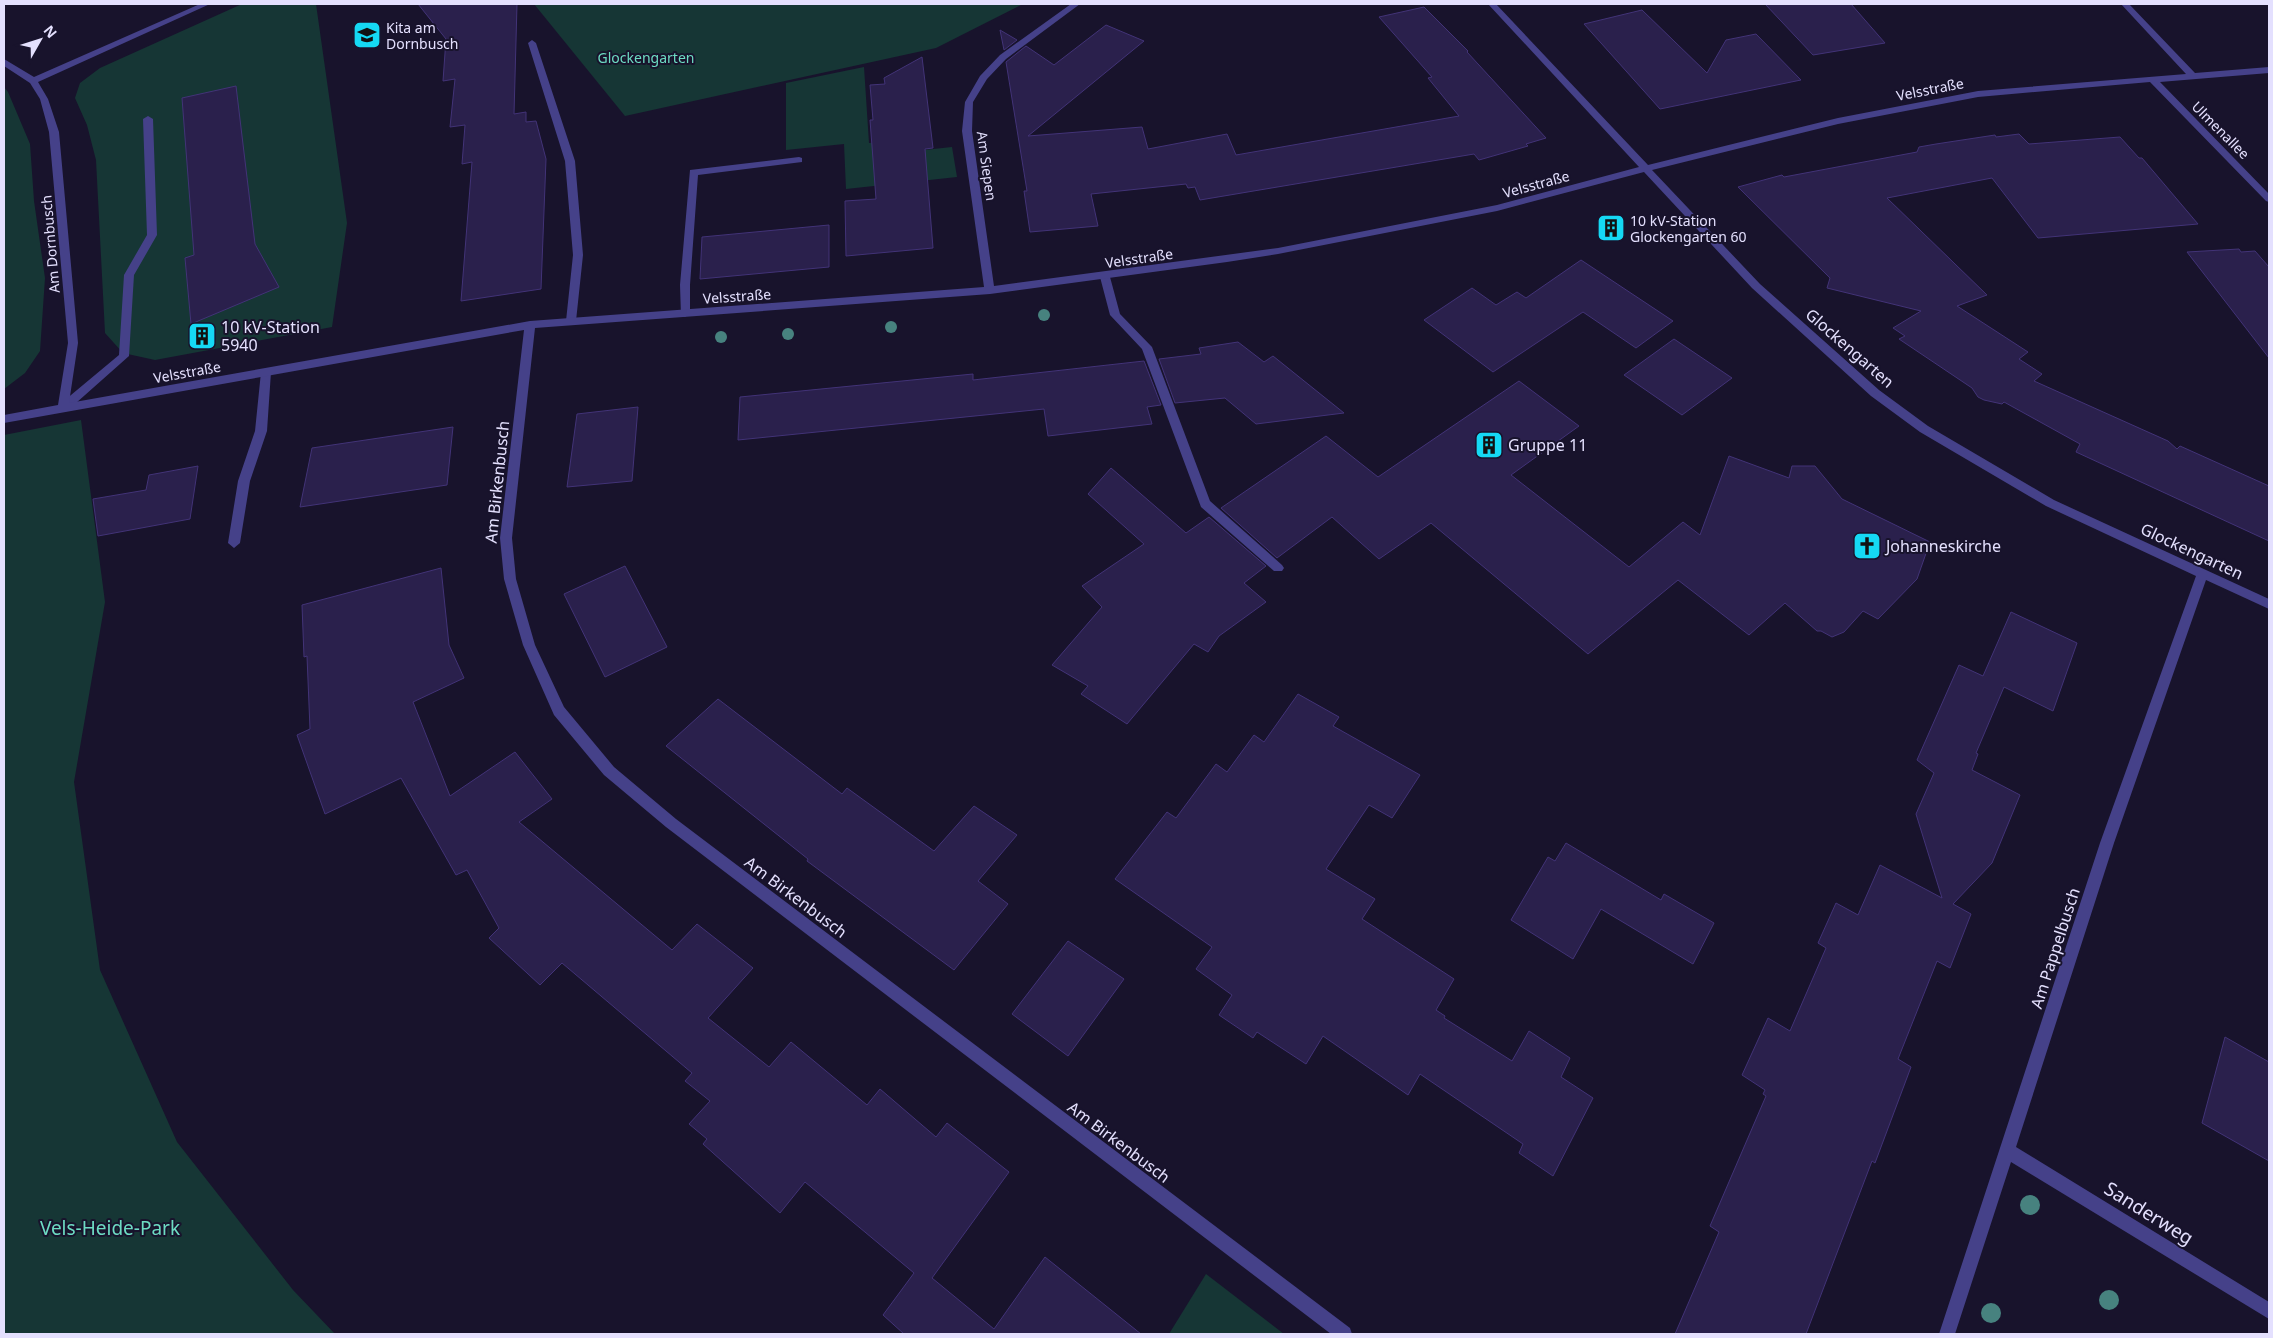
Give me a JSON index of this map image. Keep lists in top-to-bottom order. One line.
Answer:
{"streets":{"street":["Velsstraße","Ulmenallee","Am Siepen","Am Dornbusch","Glockengarten","Am Birkenbusch","Am Pappelbusch","Sanderweg"]},"crossings":[["Velsstraße","Ulmenallee"],["Velsstraße","Am Siepen"],["Velsstraße","Am Dornbusch"],["Velsstraße","Glockengarten"],["Velsstraße","Am Birkenbusch"],["Glockengarten","Am Pappelbusch"],["Am Pappelbusch","Sanderweg"]],"parks":["Glockengarten","Vels-Heide-Park"],"places":{"school or university":["Kita am Dornbusch"],"building":["10 kV-Station Glockengarten 60","10 kV-Station 5940","Gruppe 11"],"church":["Johanneskirche"]},"north":"top right"}
